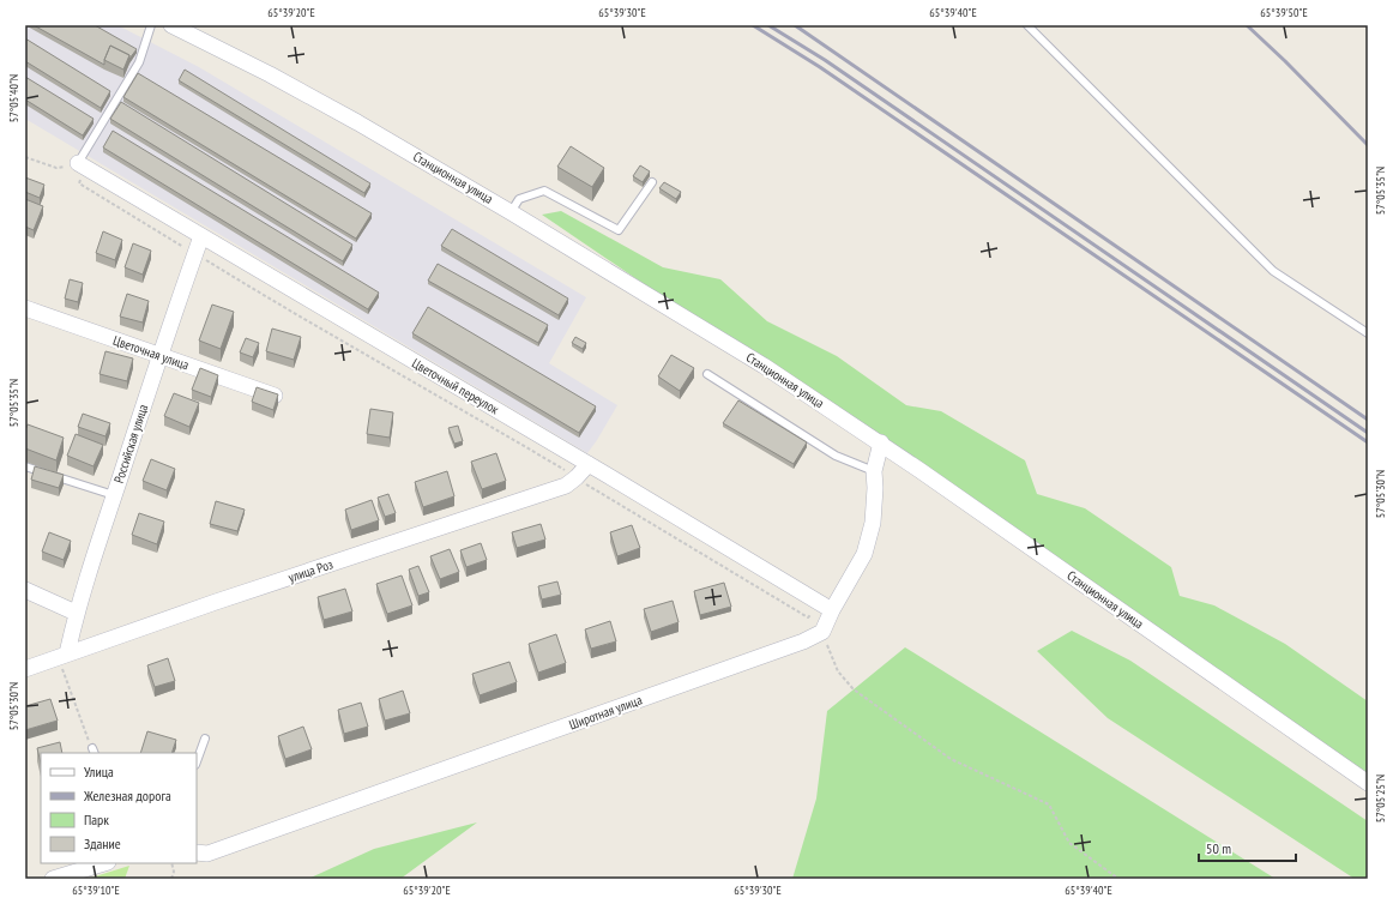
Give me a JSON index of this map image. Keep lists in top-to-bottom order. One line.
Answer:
{"streets":{"street":["Станционная улица","Цветочная улица","Цветочный переулок","Российская улица","улица Роз","Широтная улица"]},"crossings":[["Цветочная улица","Российская улица"],["Цветочный переулок","Российская улица"],["Цветочный переулок","улица Роз"],["Российская улица","улица Роз"]],"legend":["Улица","Железная дорога","Парк","Здание"],"scale_bar":"50 m","coordinates":["65°39'20\"E","65°39'30\"E","65°39'40\"E","65°39'50\"E","57°05'40\"N","57°05'35\"N","57°05'30\"N","57°05'25\"N","65°39'10\"E"]}
